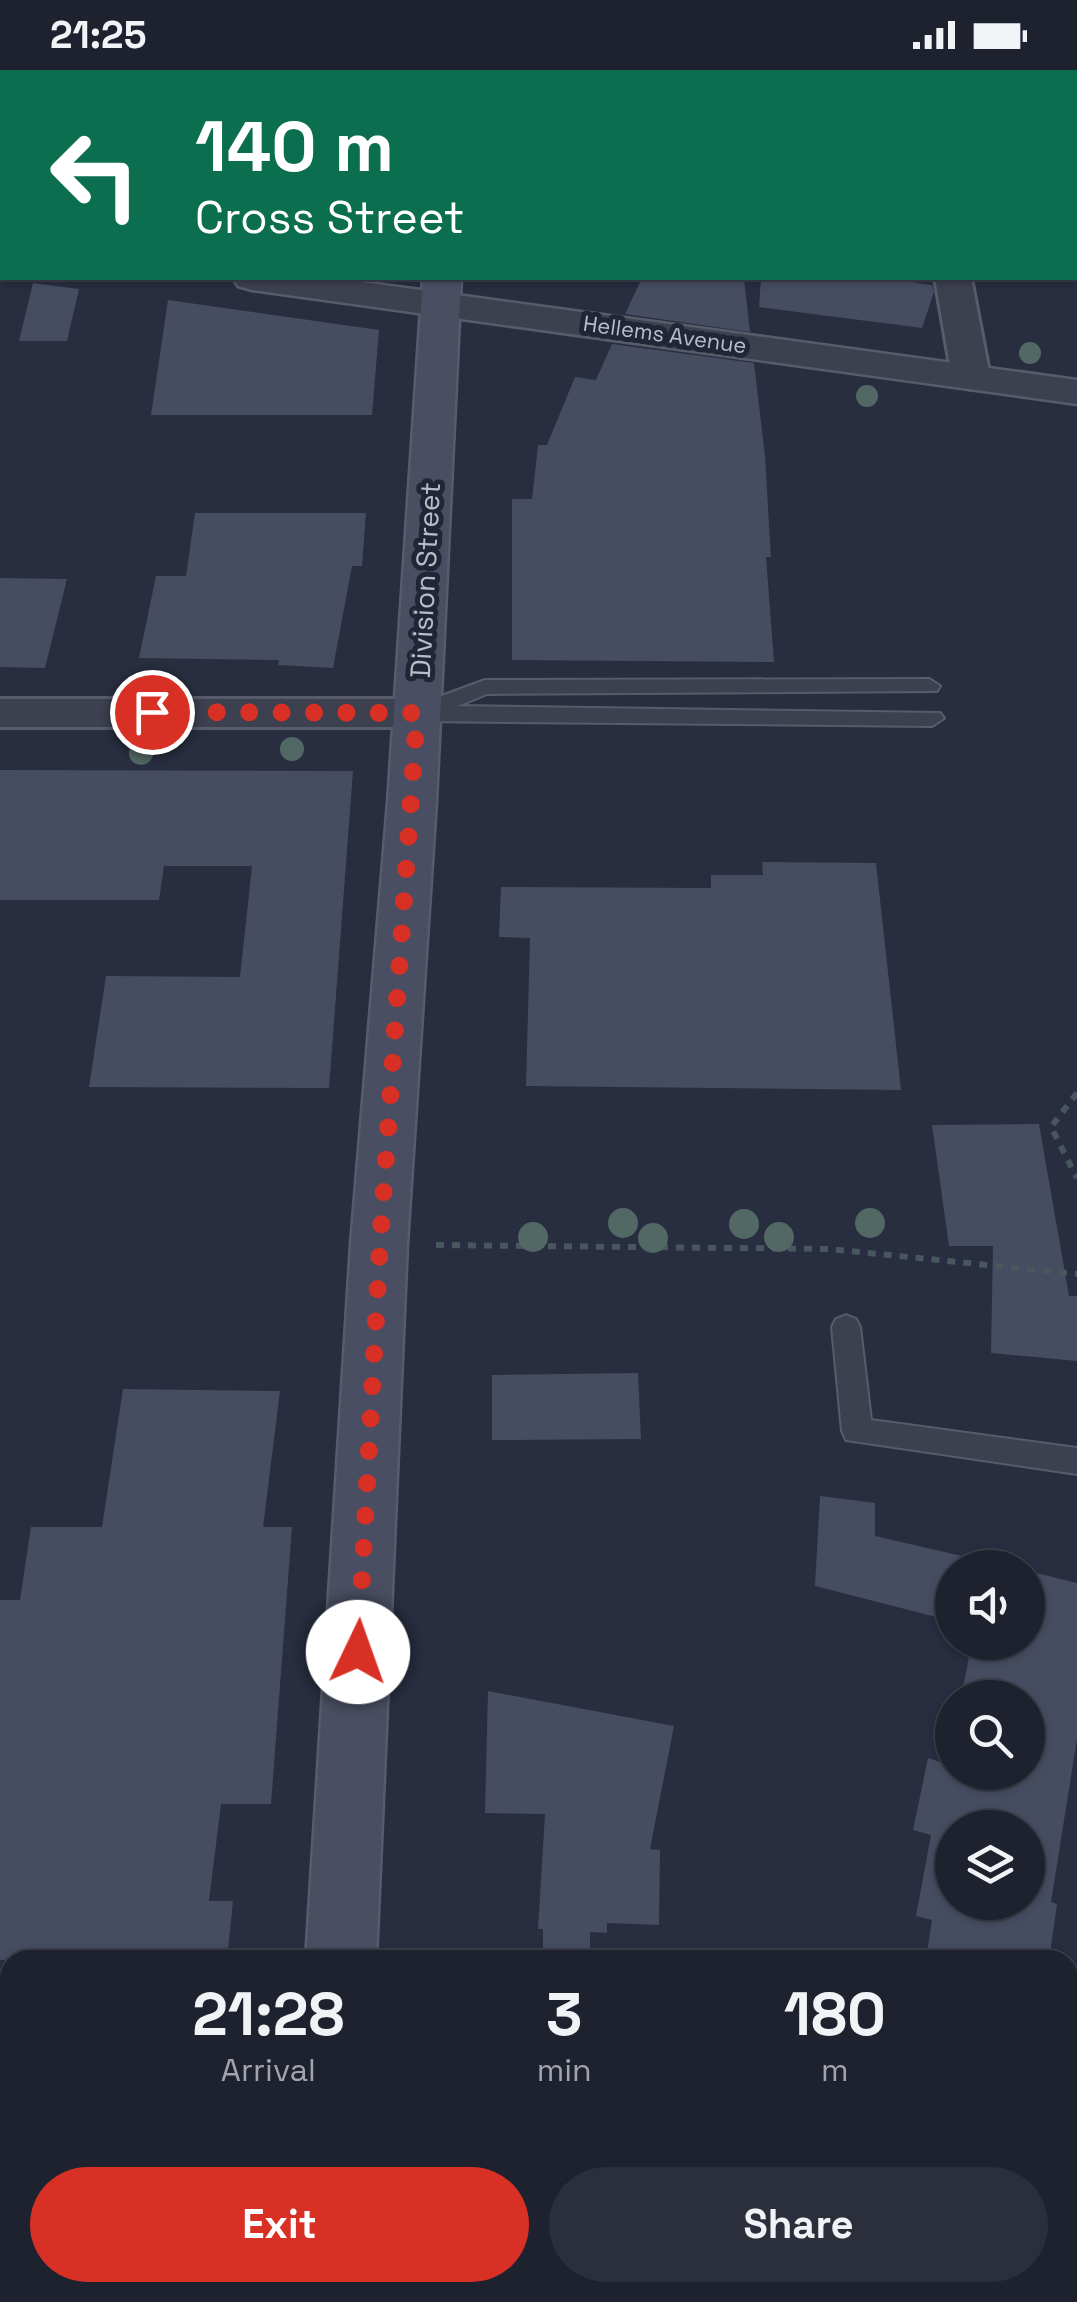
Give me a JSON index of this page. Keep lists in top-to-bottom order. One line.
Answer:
{"streets":{"main road":["Division Street"],"street":["Hellems Avenue"]},"crossings":[["Hellems Avenue","Division Street"]],"page":{"status":"21:25","turn":["140 m","Cross Street"],"eta":["21:28","Arrival","3","min","180","m"],"buttons":["Exit","Share"]}}
